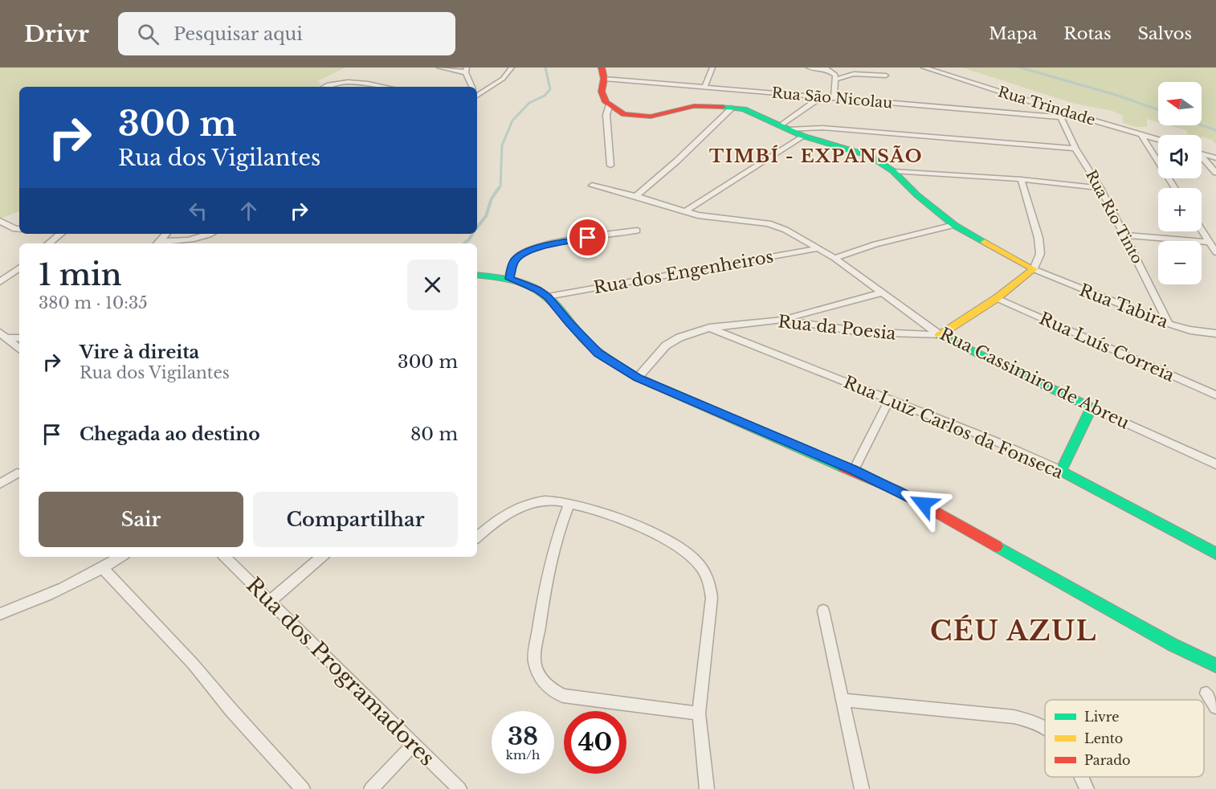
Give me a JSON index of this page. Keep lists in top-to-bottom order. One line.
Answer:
{"streets":{"street":["Rua São Nicolau","Rua Trindade","Rua Rio Tinto","Rua dos Engenheiros","Rua Tabira","Rua da Poesia","Rua Luís Correia","Rua Cassimiro de Abreu","Rua Luiz Carlos da Fonseca","Rua dos Programadores"]},"crossings":[["Rua São Nicolau","Rua Trindade"],["Rua São Nicolau","Rua Rio Tinto"],["Rua Trindade","Rua Rio Tinto"],["Rua Rio Tinto","Rua Tabira"],["Rua dos Engenheiros","Rua Cassimiro de Abreu"],["Rua da Poesia","Rua Cassimiro de Abreu"],["Rua da Poesia","Rua Luiz Carlos da Fonseca"]],"districts":["TIMBÍ - EXPANSÃO","CÉU AZUL"],"legend":["Livre","Lento","Parado"],"north":"left","page":{"header":"Drivr","search":"Pesquisar aqui","nav":["Mapa","Rotas","Salvos"],"map_buttons":["+","−"],"turn":["300 m","Rua dos Vigilantes"],"heading":["1 min","380 m · 10:35"],"list":[{"name":"Vire à direita","note":"Rua dos Vigilantes","value":"300 m"},{"name":"Chegada ao destino","value":"80 m"}],"buttons":["Sair","Compartilhar"],"speed":"38 km/h","limit":"40"}}
